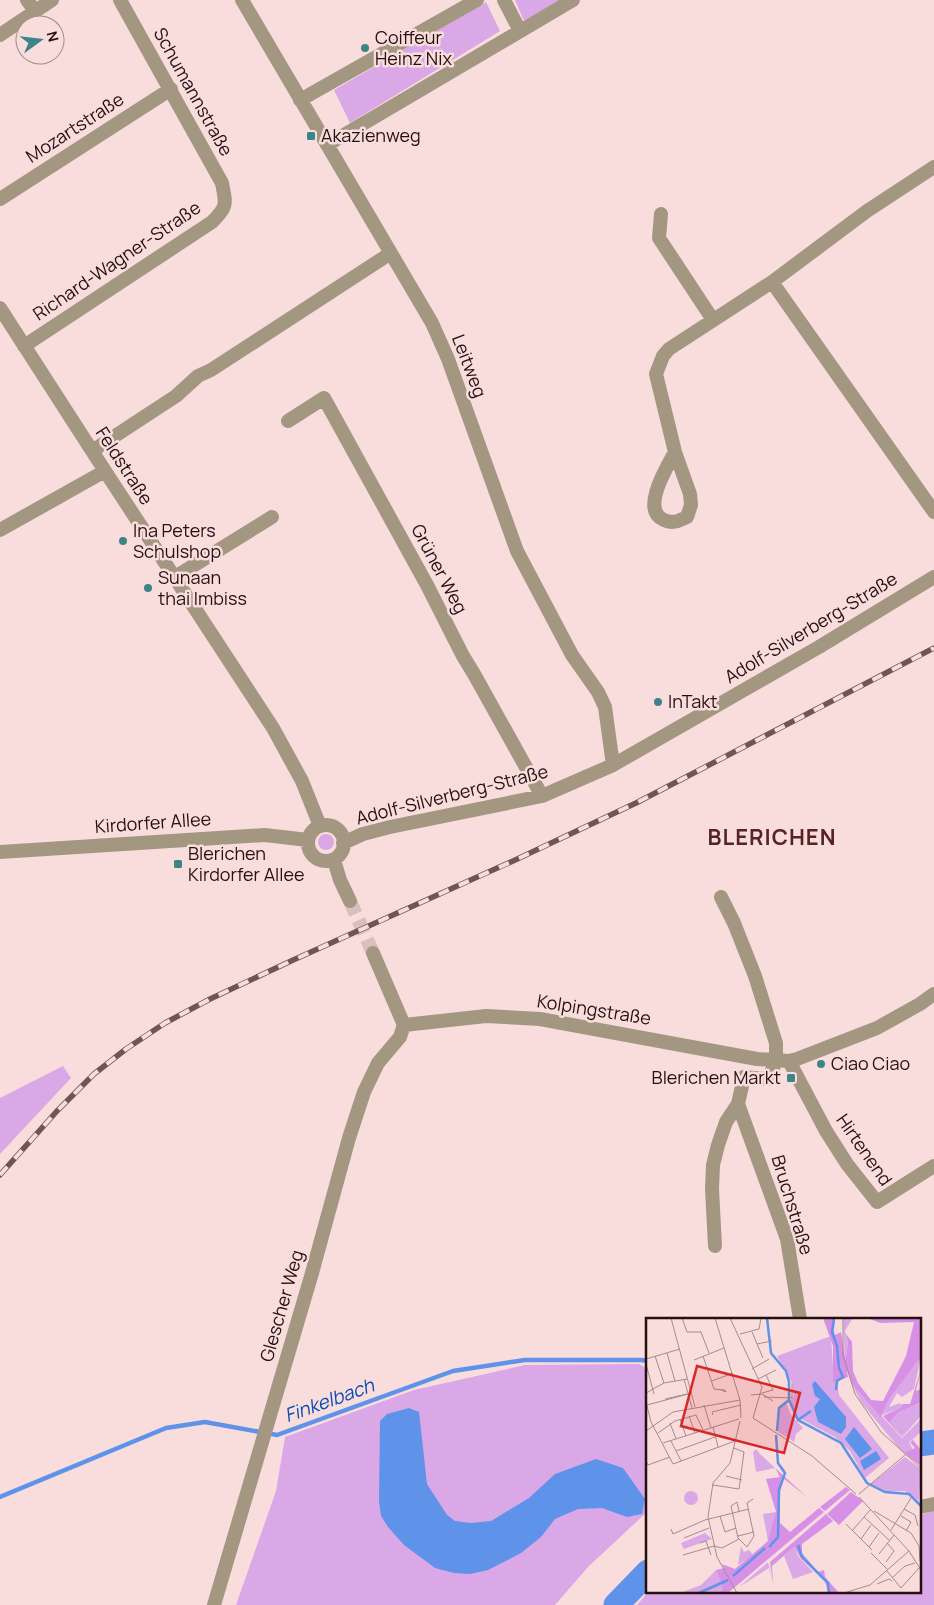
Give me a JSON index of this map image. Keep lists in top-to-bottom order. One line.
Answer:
{"streets":{"street":["Schumannstraße","Mozartstraße","Richard-Wagner-Straße","Leitweg","Feldstraße","Grüner Weg","Adolf-Silverberg-Straße","Kirdorfer Allee","Kolpingstraße","Hirtenend","Bruchstraße","Glescher Weg"]},"crossings":[["Schumannstraße","Mozartstraße"],["Schumannstraße","Richard-Wagner-Straße"],["Richard-Wagner-Straße","Feldstraße"],["Leitweg","Adolf-Silverberg-Straße"],["Feldstraße","Adolf-Silverberg-Straße"],["Feldstraße","Kirdorfer Allee"],["Grüner Weg","Adolf-Silverberg-Straße"],["Adolf-Silverberg-Straße","Kirdorfer Allee"],["Kolpingstraße","Hirtenend"],["Kolpingstraße","Glescher Weg"]],"districts":["BLERICHEN"],"water":["Finkelbach"],"places":{"other":["Coiffeur Heinz Nix","Ina Peters Schulshop","Sunaan thai Imbiss","InTakt","Ciao Ciao"],"transit":["Akazienweg","Blerichen Kirdorfer Allee","Blerichen Markt"]},"north":"right"}
